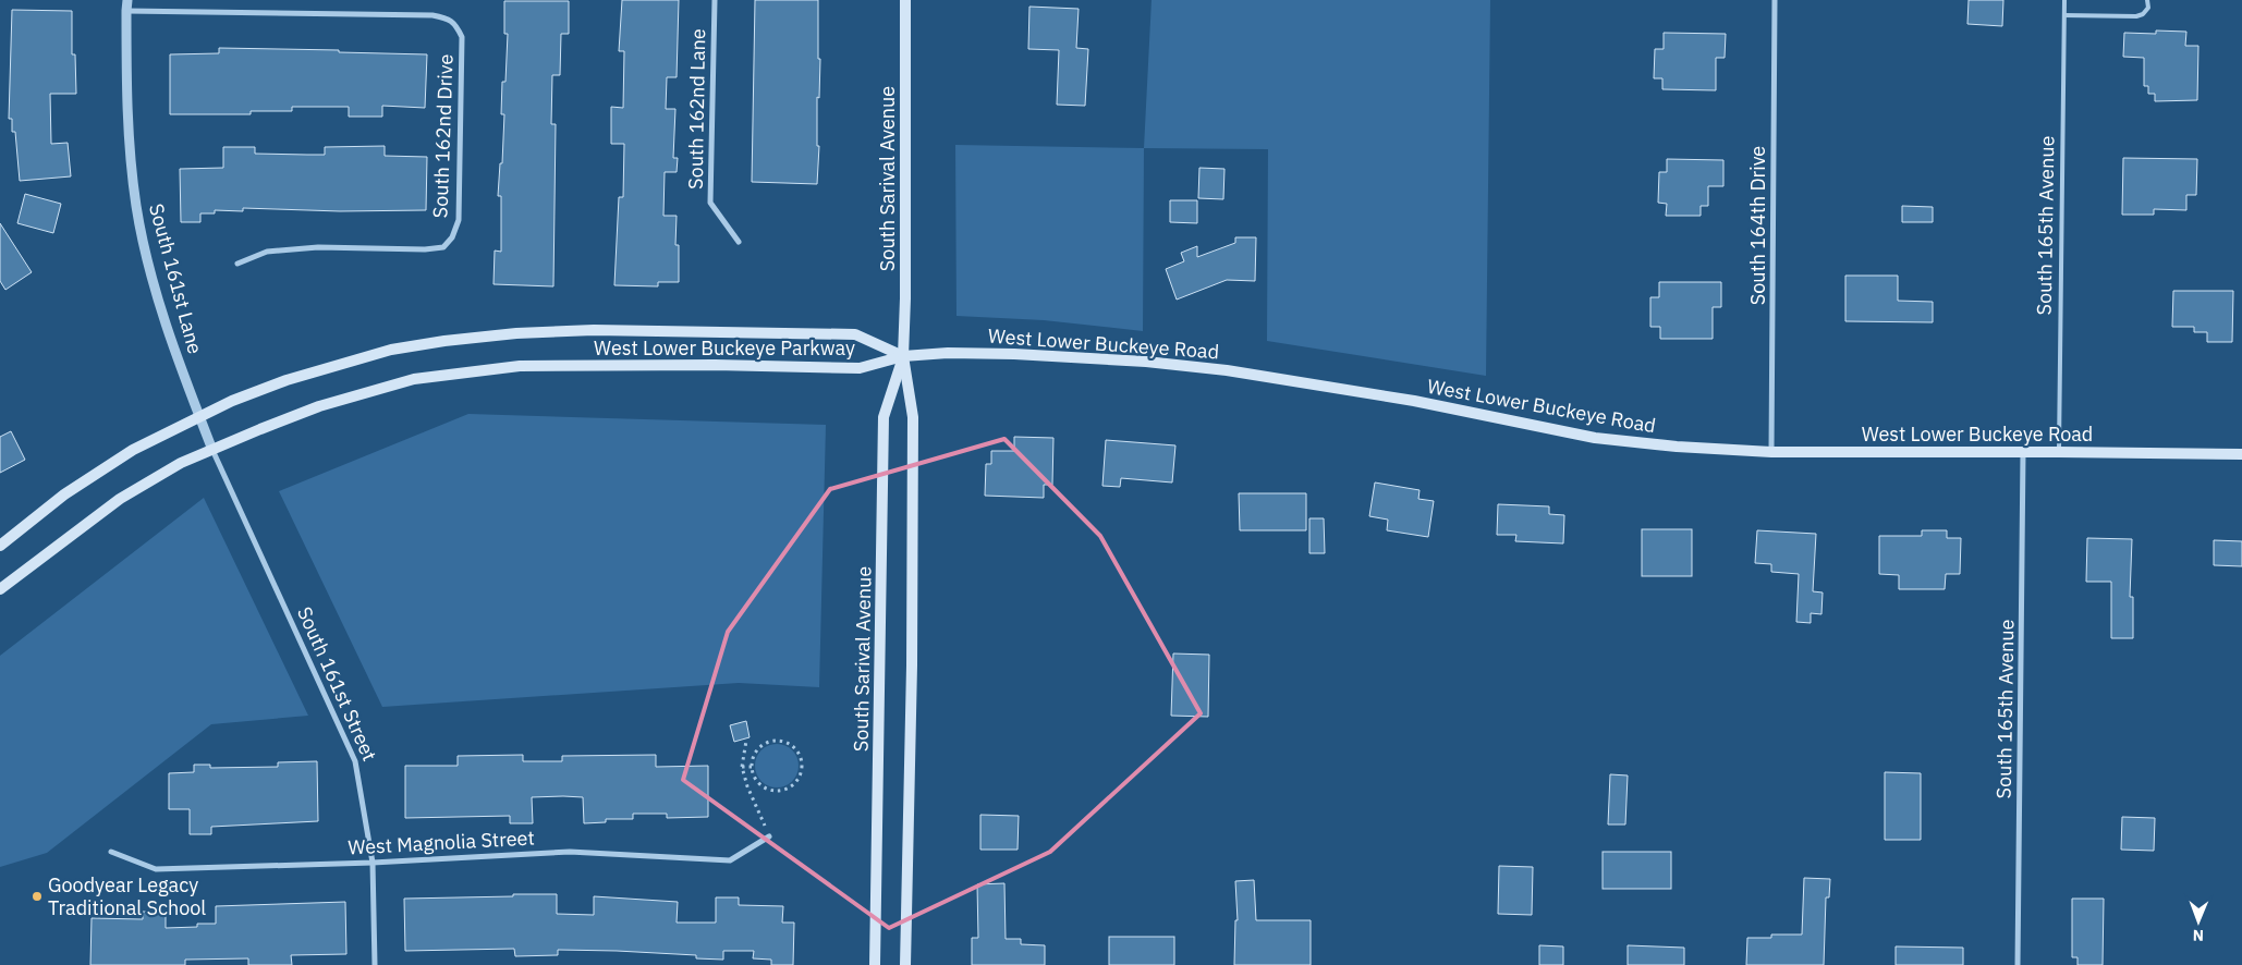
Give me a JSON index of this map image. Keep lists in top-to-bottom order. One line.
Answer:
{"streets":{"main road":["South Sarival Avenue","West Lower Buckeye Road","West Lower Buckeye Parkway"],"street":["South 162nd Lane","South 162nd Drive","South 164th Drive","South 165th Avenue","South 161st Lane","South 161st Street","West Magnolia Street"]},"crossings":[["South 162nd Drive","South 161st Lane"],["South Sarival Avenue","West Lower Buckeye Road"],["South Sarival Avenue","West Lower Buckeye Parkway"],["South 164th Drive","West Lower Buckeye Road"],["South 165th Avenue","West Lower Buckeye Road"],["South 161st Lane","West Lower Buckeye Parkway"],["South 161st Lane","South 161st Street"],["West Lower Buckeye Road","West Lower Buckeye Parkway"],["West Lower Buckeye Parkway","South 161st Street"],["South 161st Street","West Magnolia Street"]],"places":["Goodyear Legacy Traditional School"],"north":"bottom"}
